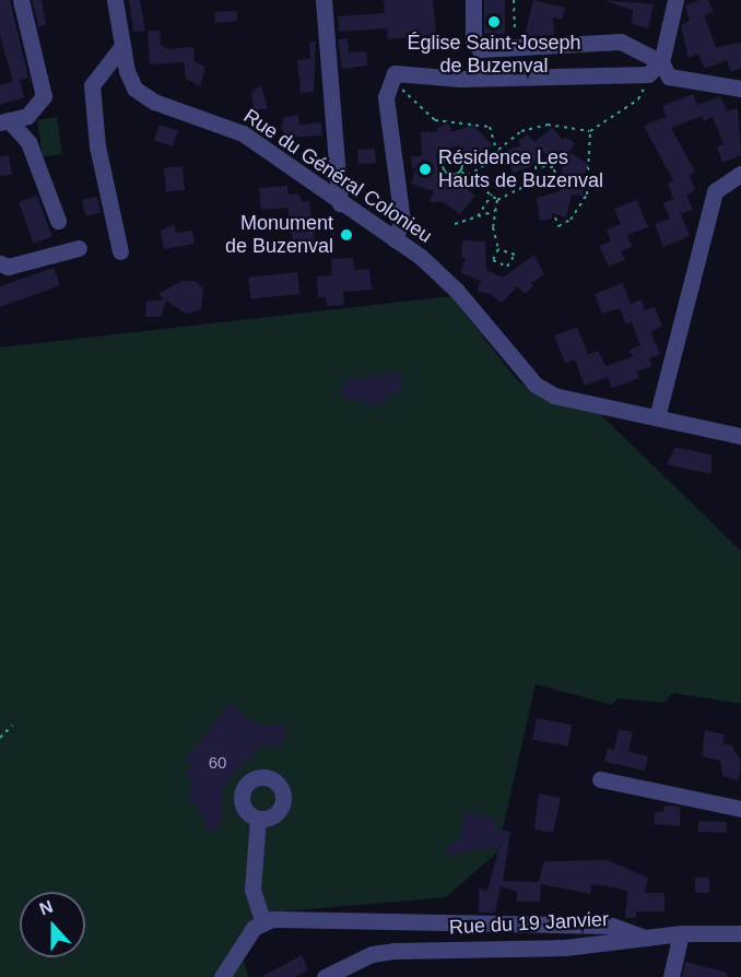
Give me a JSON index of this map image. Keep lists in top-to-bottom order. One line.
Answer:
{"streets":{"street":["Rue du Général Colonieu","Rue du 19 Janvier"]},"places":["Église Saint-Joseph de Buzenval","Résidence Les Hauts de Buzenval","Monument de Buzenval"],"house_numbers":["60"],"north":"top"}
